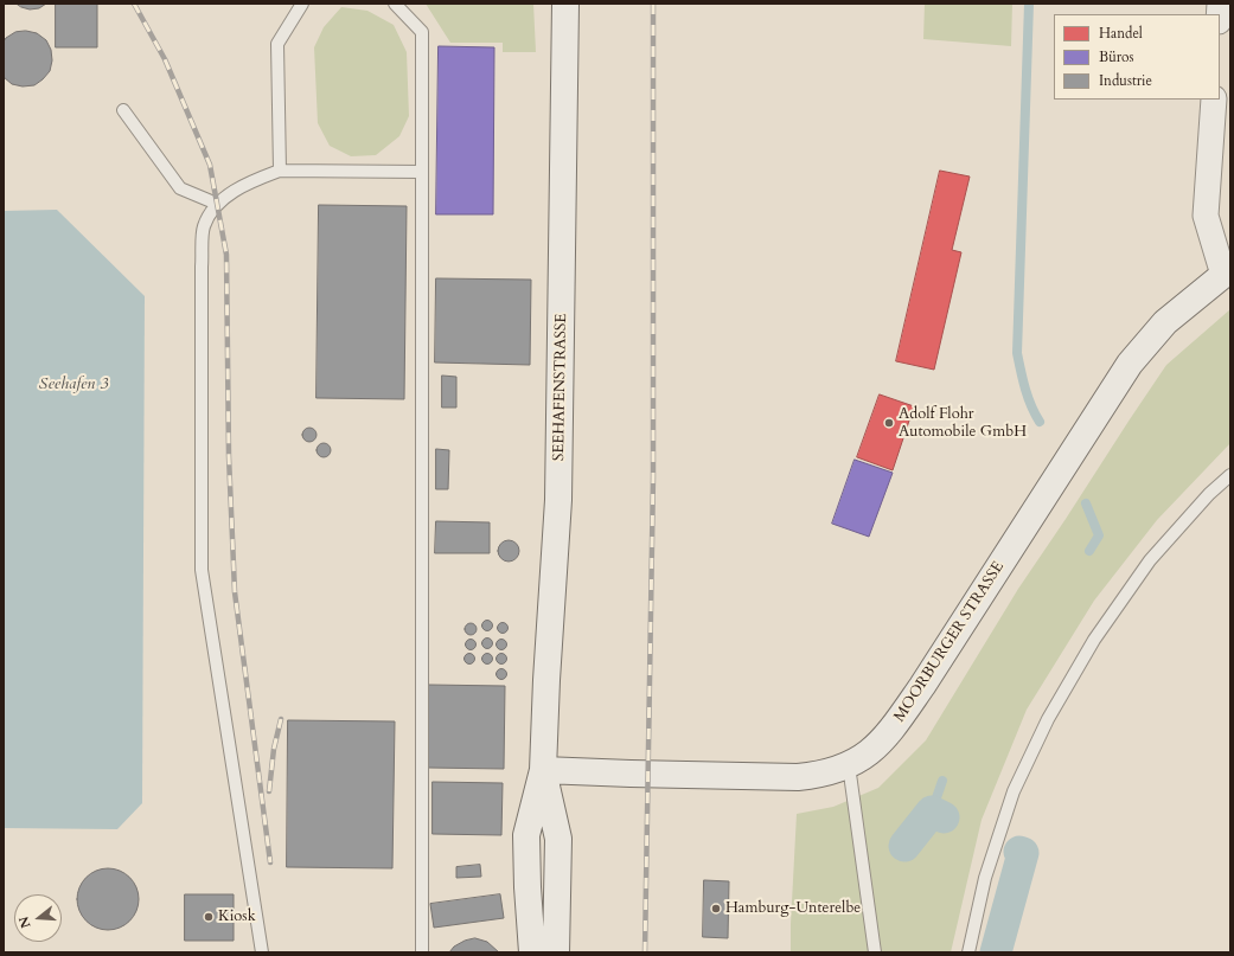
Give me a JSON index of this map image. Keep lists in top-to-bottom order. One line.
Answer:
{"streets":{"main road":["SEEHAFENSTRASSE","MOORBURGER STRASSE"]},"crossings":[["SEEHAFENSTRASSE","MOORBURGER STRASSE"]],"water":["Seehafen 3"],"places":["Adolf Flohr Automobile GmbH","Hamburg-Unterelbe","Kiosk"],"legend":["Handel","Büros","Industrie"],"north":"left"}
